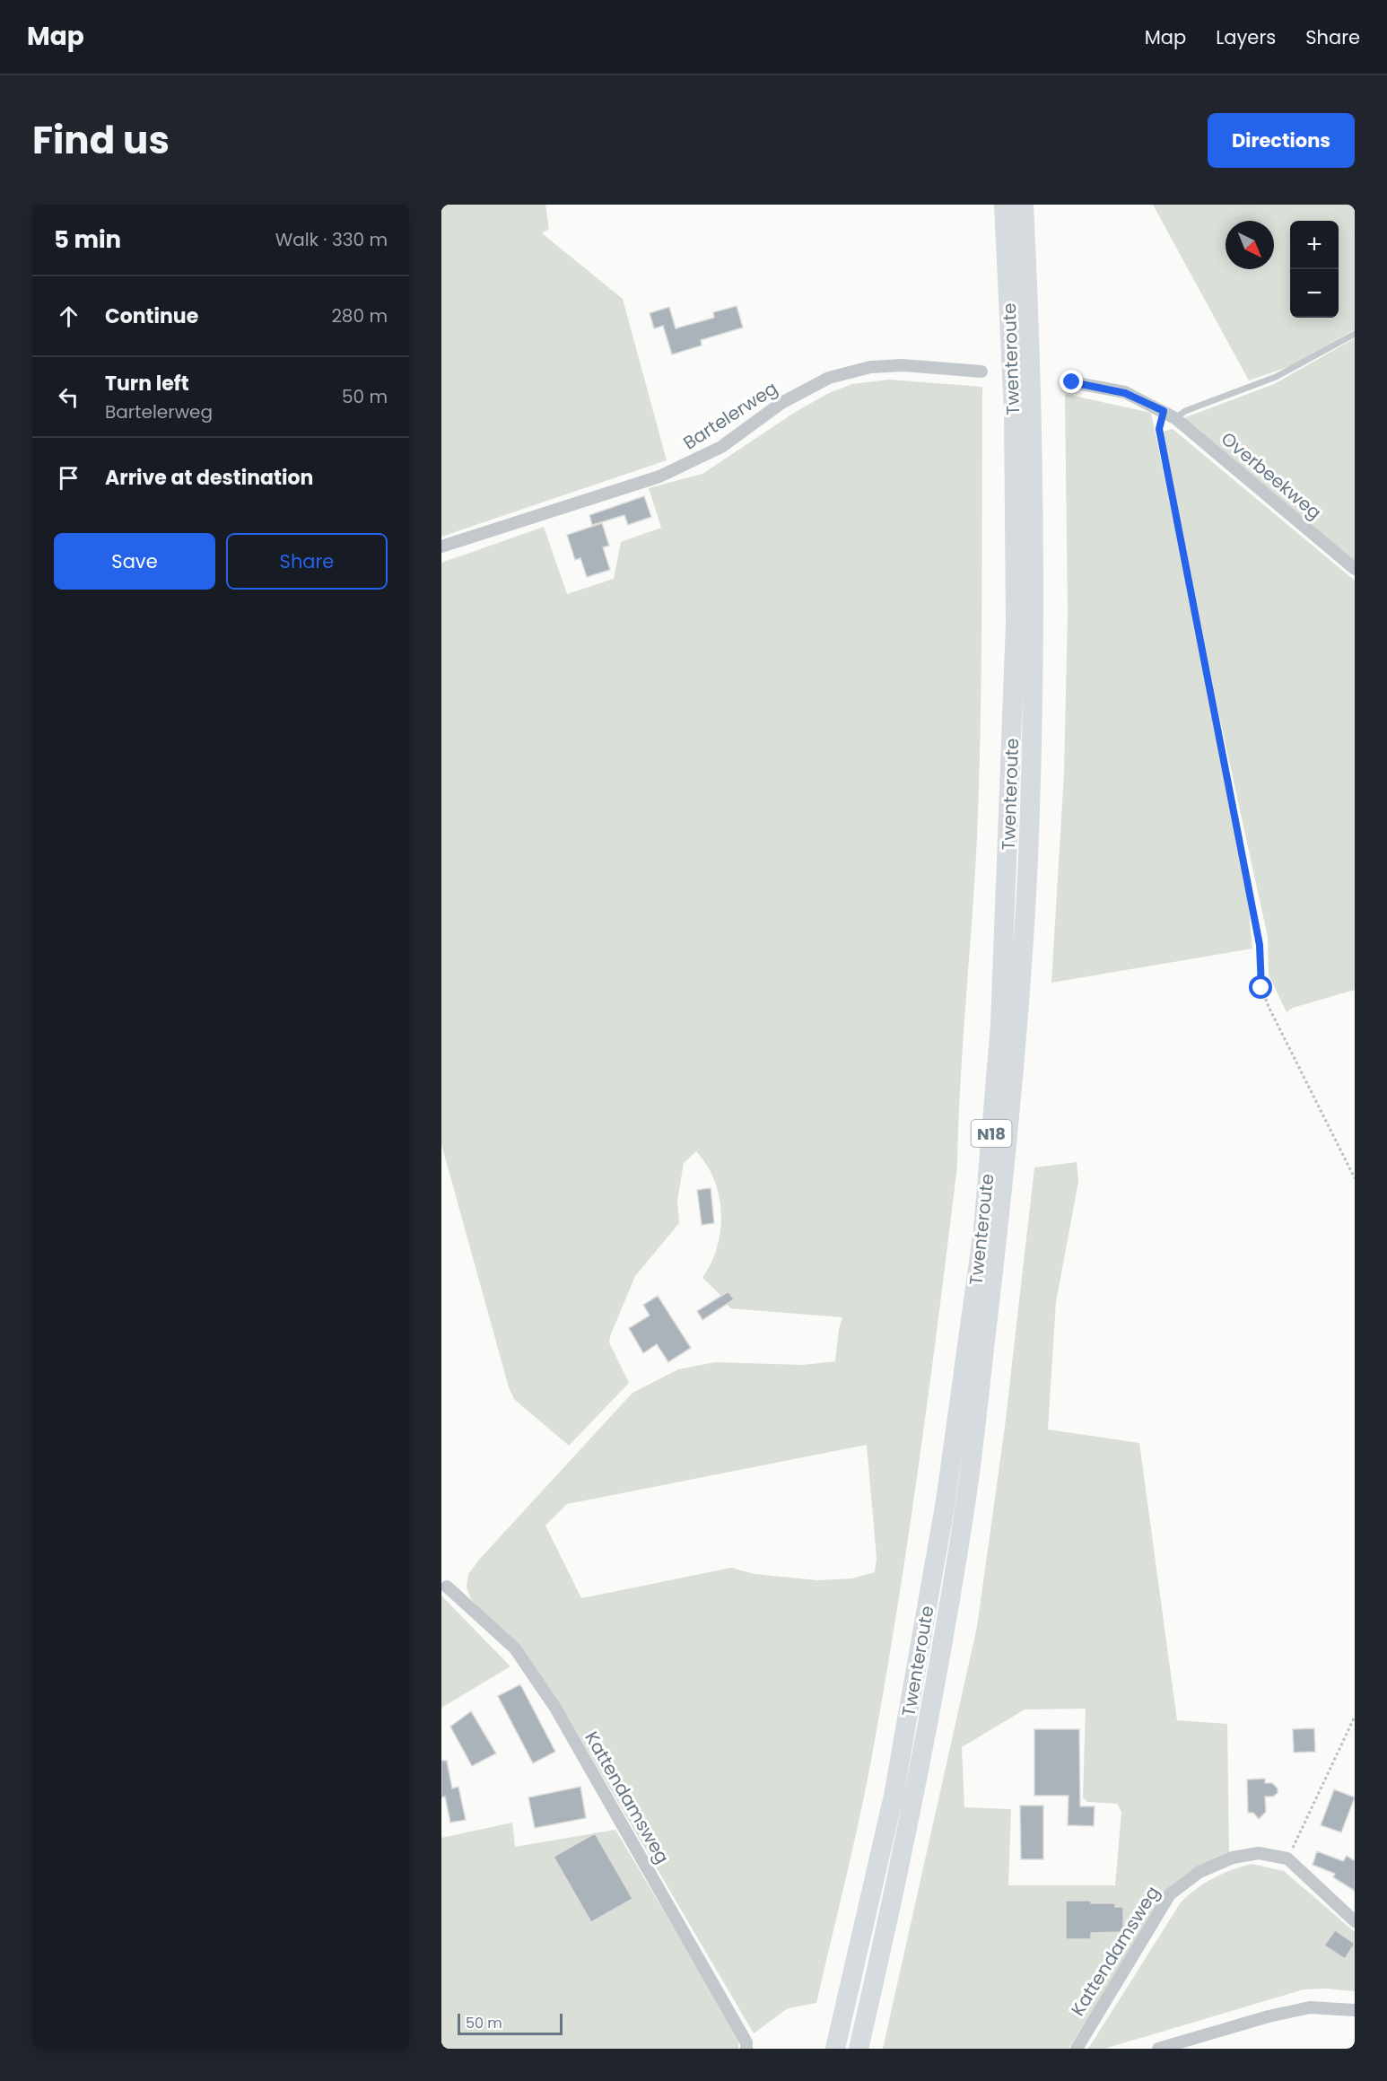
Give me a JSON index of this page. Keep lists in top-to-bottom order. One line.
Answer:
{"streets":{"highway":["Twenteroute","N18"],"street":["Bartelerweg","Overbeekweg","Kattendamsweg"]},"scale_bar":"50 m","north":"bottom right","page":{"header":"Map","nav":["Map","Layers","Share"],"title":"Find us","buttons":["Directions",["Save","Share"]],"heading":["5 min","Walk · 330 m"],"map_buttons":["+","−"],"list":[["Continue","280 m"],["Turn left","Bartelerweg","50 m"],"Arrive at destination"],"scale":"50 m"}}
